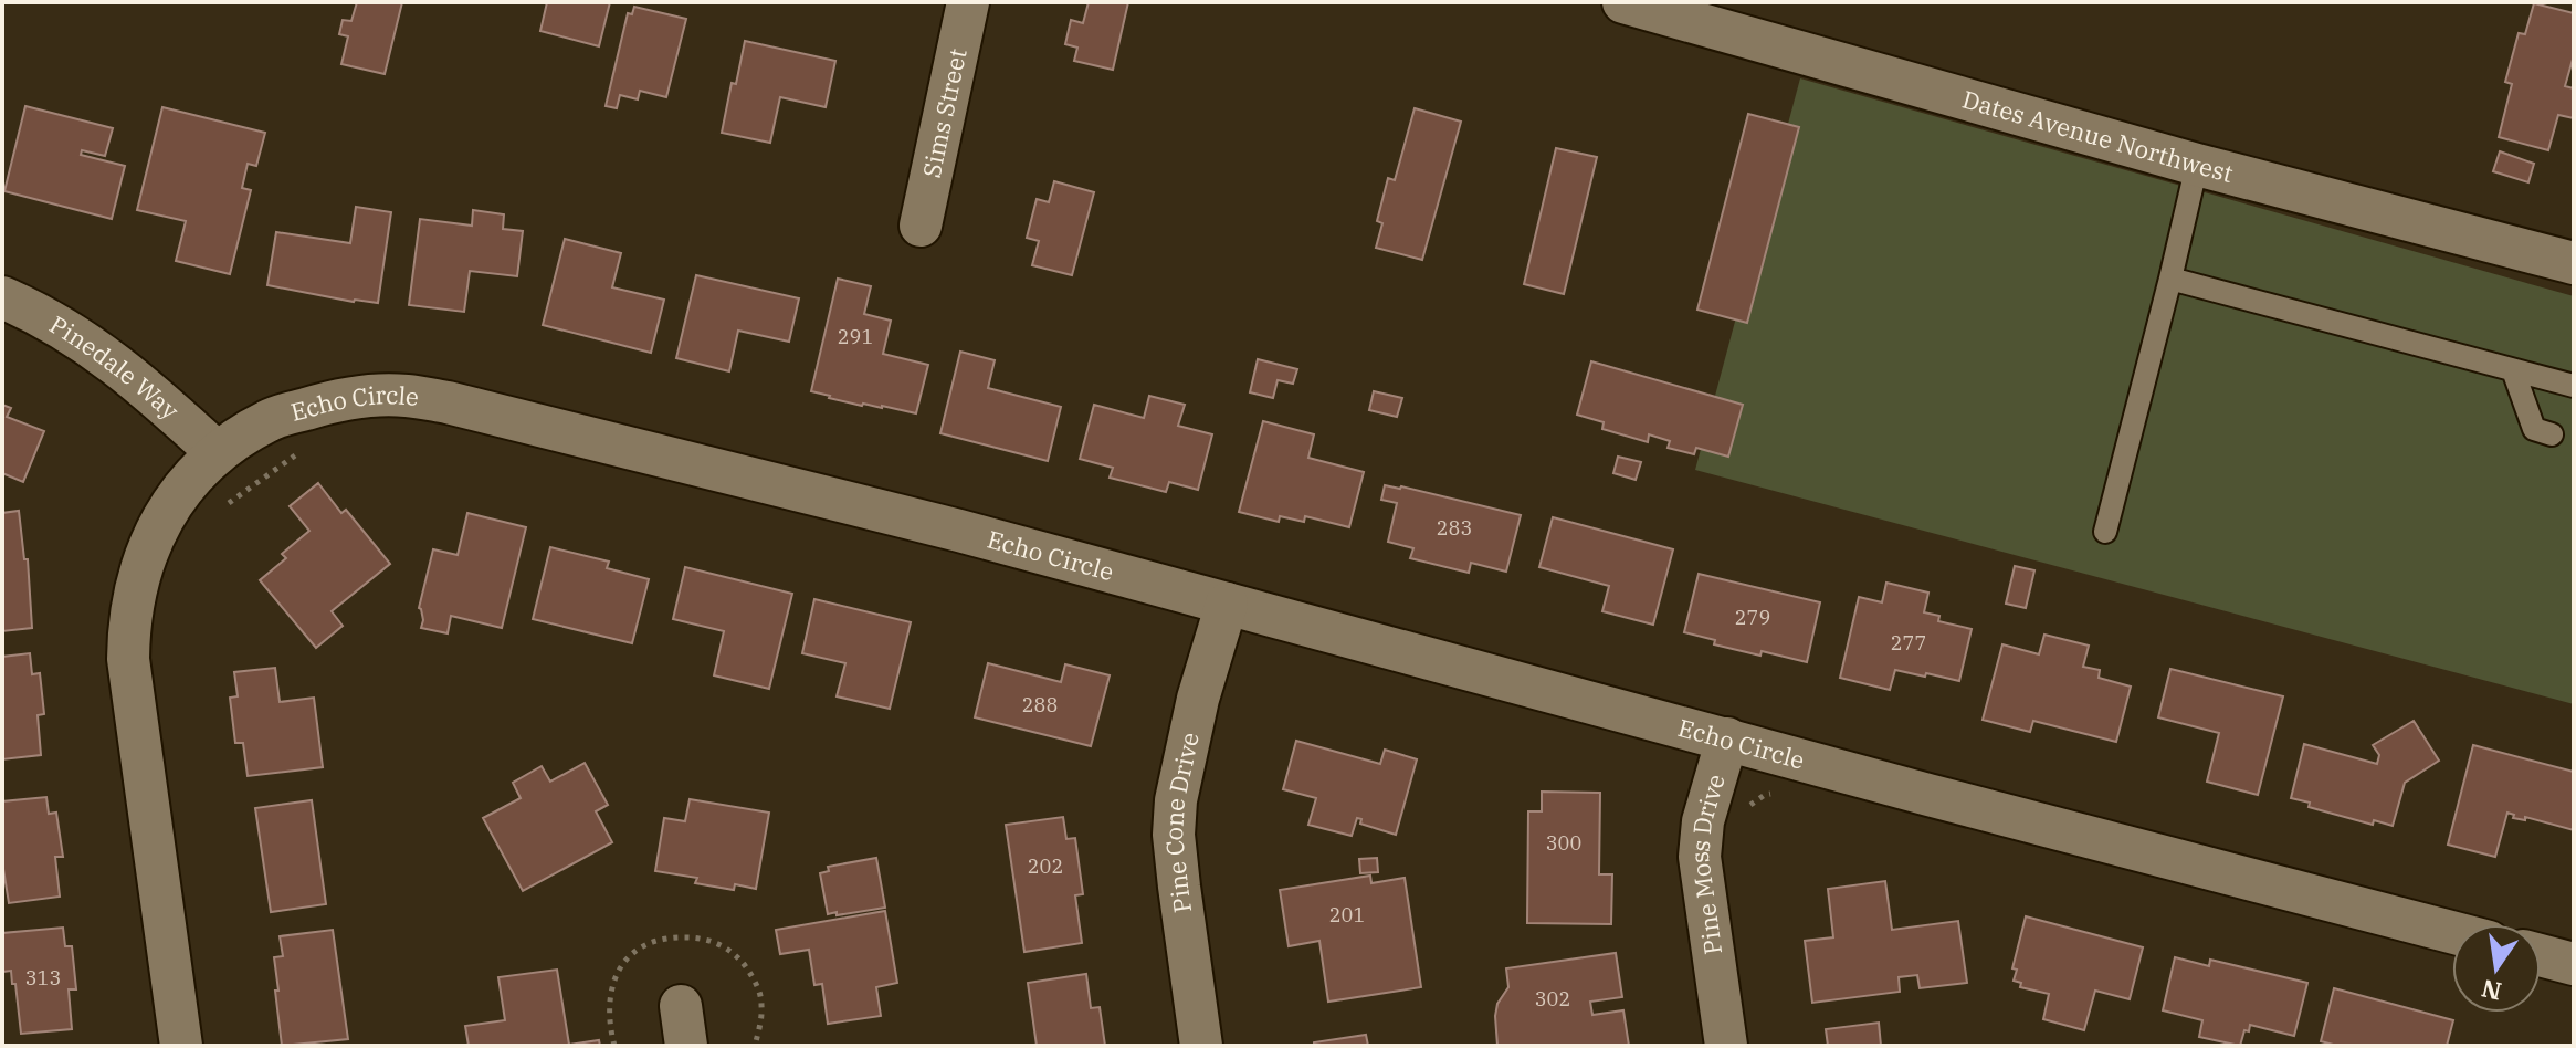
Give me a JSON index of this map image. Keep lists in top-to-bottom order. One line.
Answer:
{"streets":{"street":["Sims Street","Dates Avenue Northwest","Pinedale Way","Echo Circle","Pine Cone Drive","Pine Moss Drive"]},"crossings":[["Pinedale Way","Echo Circle"],["Echo Circle","Pine Cone Drive"],["Echo Circle","Pine Moss Drive"]],"house_numbers":["291","283","279","277","288","300","202","201","313","302"],"north":"bottom"}
